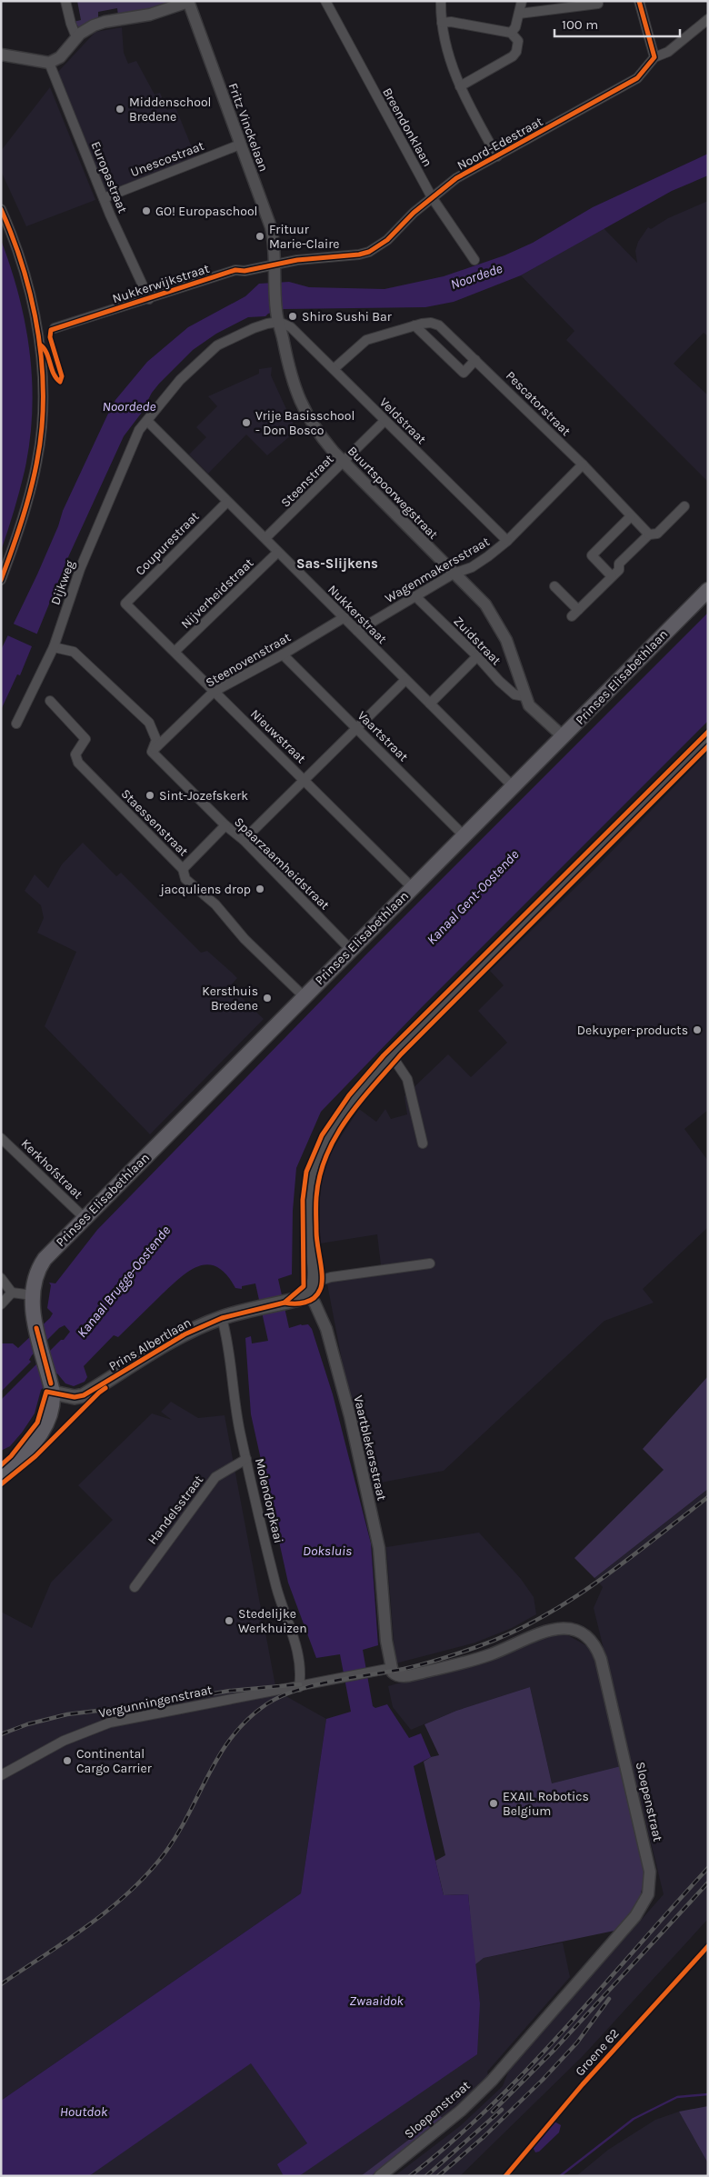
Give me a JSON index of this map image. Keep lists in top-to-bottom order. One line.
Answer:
{"streets":{"main road":["Prinses Elisabethlaan","Prins Albertlaan"],"street":["Fritz Vinckelaan","Breendonklaan","Noord-Edestraat","Unescostraat","Europastraat","Nukkerwijkstraat","Pescatorstraat","Veldstraat","Steenstraat","Buurtspoorwegstraat","Coupurestraat","Wagenmakersstraat","Dijkweg","Nijverheidstraat","Nukkerstraat","Zuidstraat","Steenovenstraat","Nieuwstraat","Vaartstraat","Staessenstraat","Spaarzaamheidstraat","Kerkhofstraat","Vaartblekersstraat","Molendorpkaai","Handelsstraat","Vergunningenstraat","Sloepenstraat"],"cycle path":["Groene 62"]},"crossings":[["Fritz Vinckelaan","Noord-Edestraat"],["Fritz Vinckelaan","Unescostraat"],["Fritz Vinckelaan","Nukkerwijkstraat"],["Fritz Vinckelaan","Buurtspoorwegstraat"],["Breendonklaan","Noord-Edestraat"],["Noord-Edestraat","Nukkerwijkstraat"],["Noord-Edestraat","Buurtspoorwegstraat"],["Unescostraat","Europastraat"],["Europastraat","Nukkerwijkstraat"],["Nukkerwijkstraat","Buurtspoorwegstraat"],["Pescatorstraat","Veldstraat"],["Pescatorstraat","Wagenmakersstraat"],["Veldstraat","Steenstraat"],["Veldstraat","Buurtspoorwegstraat"],["Veldstraat","Wagenmakersstraat"],["Steenstraat","Buurtspoorwegstraat"],["Steenstraat","Nukkerstraat"],["Buurtspoorwegstraat","Wagenmakersstraat"],["Buurtspoorwegstraat","Zuidstraat"],["Coupurestraat","Nukkerstraat"],["Coupurestraat","Nieuwstraat"],["Wagenmakersstraat","Nukkerstraat"],["Wagenmakersstraat","Zuidstraat"],["Dijkweg","Nukkerstraat"],["Nijverheidstraat","Nukkerstraat"],["Nijverheidstraat","Nieuwstraat"],["Nukkerstraat","Steenovenstraat"],["Nukkerstraat","Prinses Elisabethlaan"],["Steenovenstraat","Nieuwstraat"],["Steenovenstraat","Vaartstraat"],["Steenovenstraat","Spaarzaamheidstraat"],["Prinses Elisabethlaan","Nieuwstraat"],["Prinses Elisabethlaan","Vaartstraat"],["Prinses Elisabethlaan","Staessenstraat"],["Prinses Elisabethlaan","Spaarzaamheidstraat"],["Prinses Elisabethlaan","Kerkhofstraat"],["Prinses Elisabethlaan","Prins Albertlaan"],["Prins Albertlaan","Vaartblekersstraat"],["Prins Albertlaan","Molendorpkaai"],["Vaartblekersstraat","Sloepenstraat"],["Molendorpkaai","Handelsstraat"],["Molendorpkaai","Vergunningenstraat"]],"districts":["Sas-Slijkens"],"water":["Noordede","Kanaal Gent-Oostende","Kanaal Brugge-Oostende","Doksluis","Zwaaidok","Houtdok"],"places":["Middenschool Bredene","GO! Europaschool","Frituur Marie-Claire","Shiro Sushi Bar","Vrije Basisschool - Don Bosco","Sint-Jozefskerk","jacquliens drop","Kersthuis Bredene","Dekuyper-products","Stedelijke Werkhuizen","Continental Cargo Carrier","EXAIL Robotics Belgium"],"scale_bar":"100 m"}
